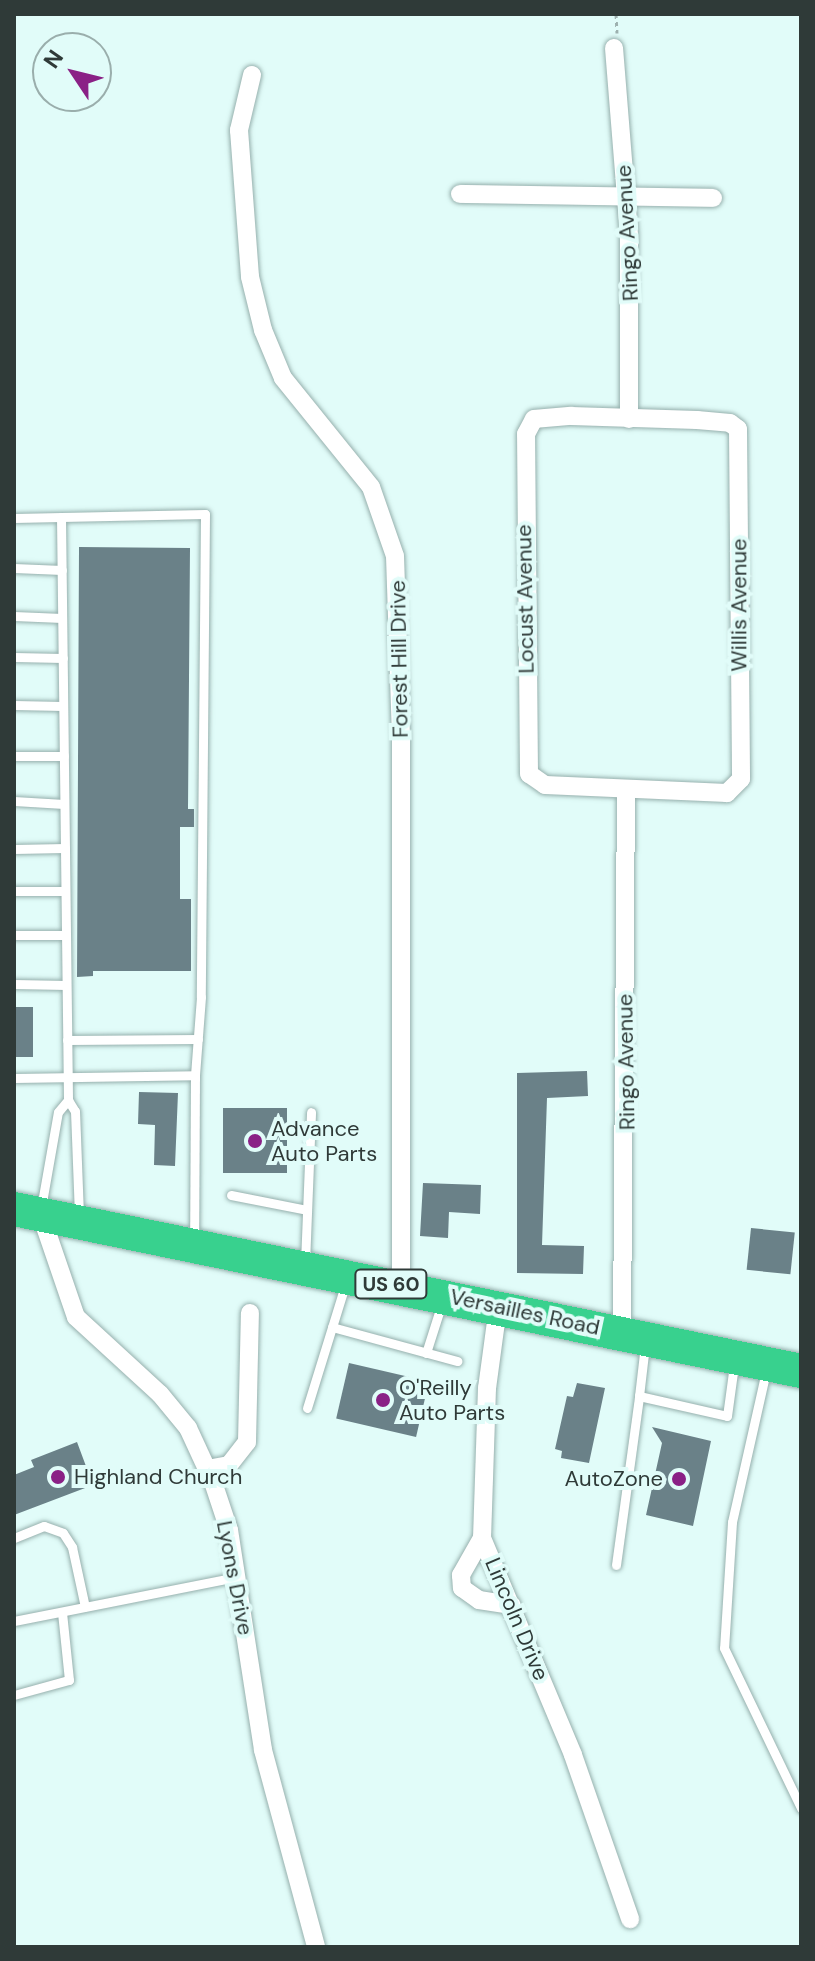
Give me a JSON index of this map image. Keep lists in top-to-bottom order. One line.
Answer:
{"streets":{"highway":["US 60","Versailles Road"],"street":["Ringo Avenue","Locust Avenue","Willis Avenue","Forest Hill Drive","Lyons Drive","Lincoln Drive"]},"crossings":[["Ringo Avenue","Locust Avenue"],["Ringo Avenue","Willis Avenue"],["Ringo Avenue","Versailles Road"],["Locust Avenue","Willis Avenue"],["Forest Hill Drive","Versailles Road"],["Versailles Road","Lyons Drive"],["Versailles Road","Lincoln Drive"]],"places":["Advance Auto Parts","O'Reilly Auto Parts","Highland Church","AutoZone"],"north":"top left"}
